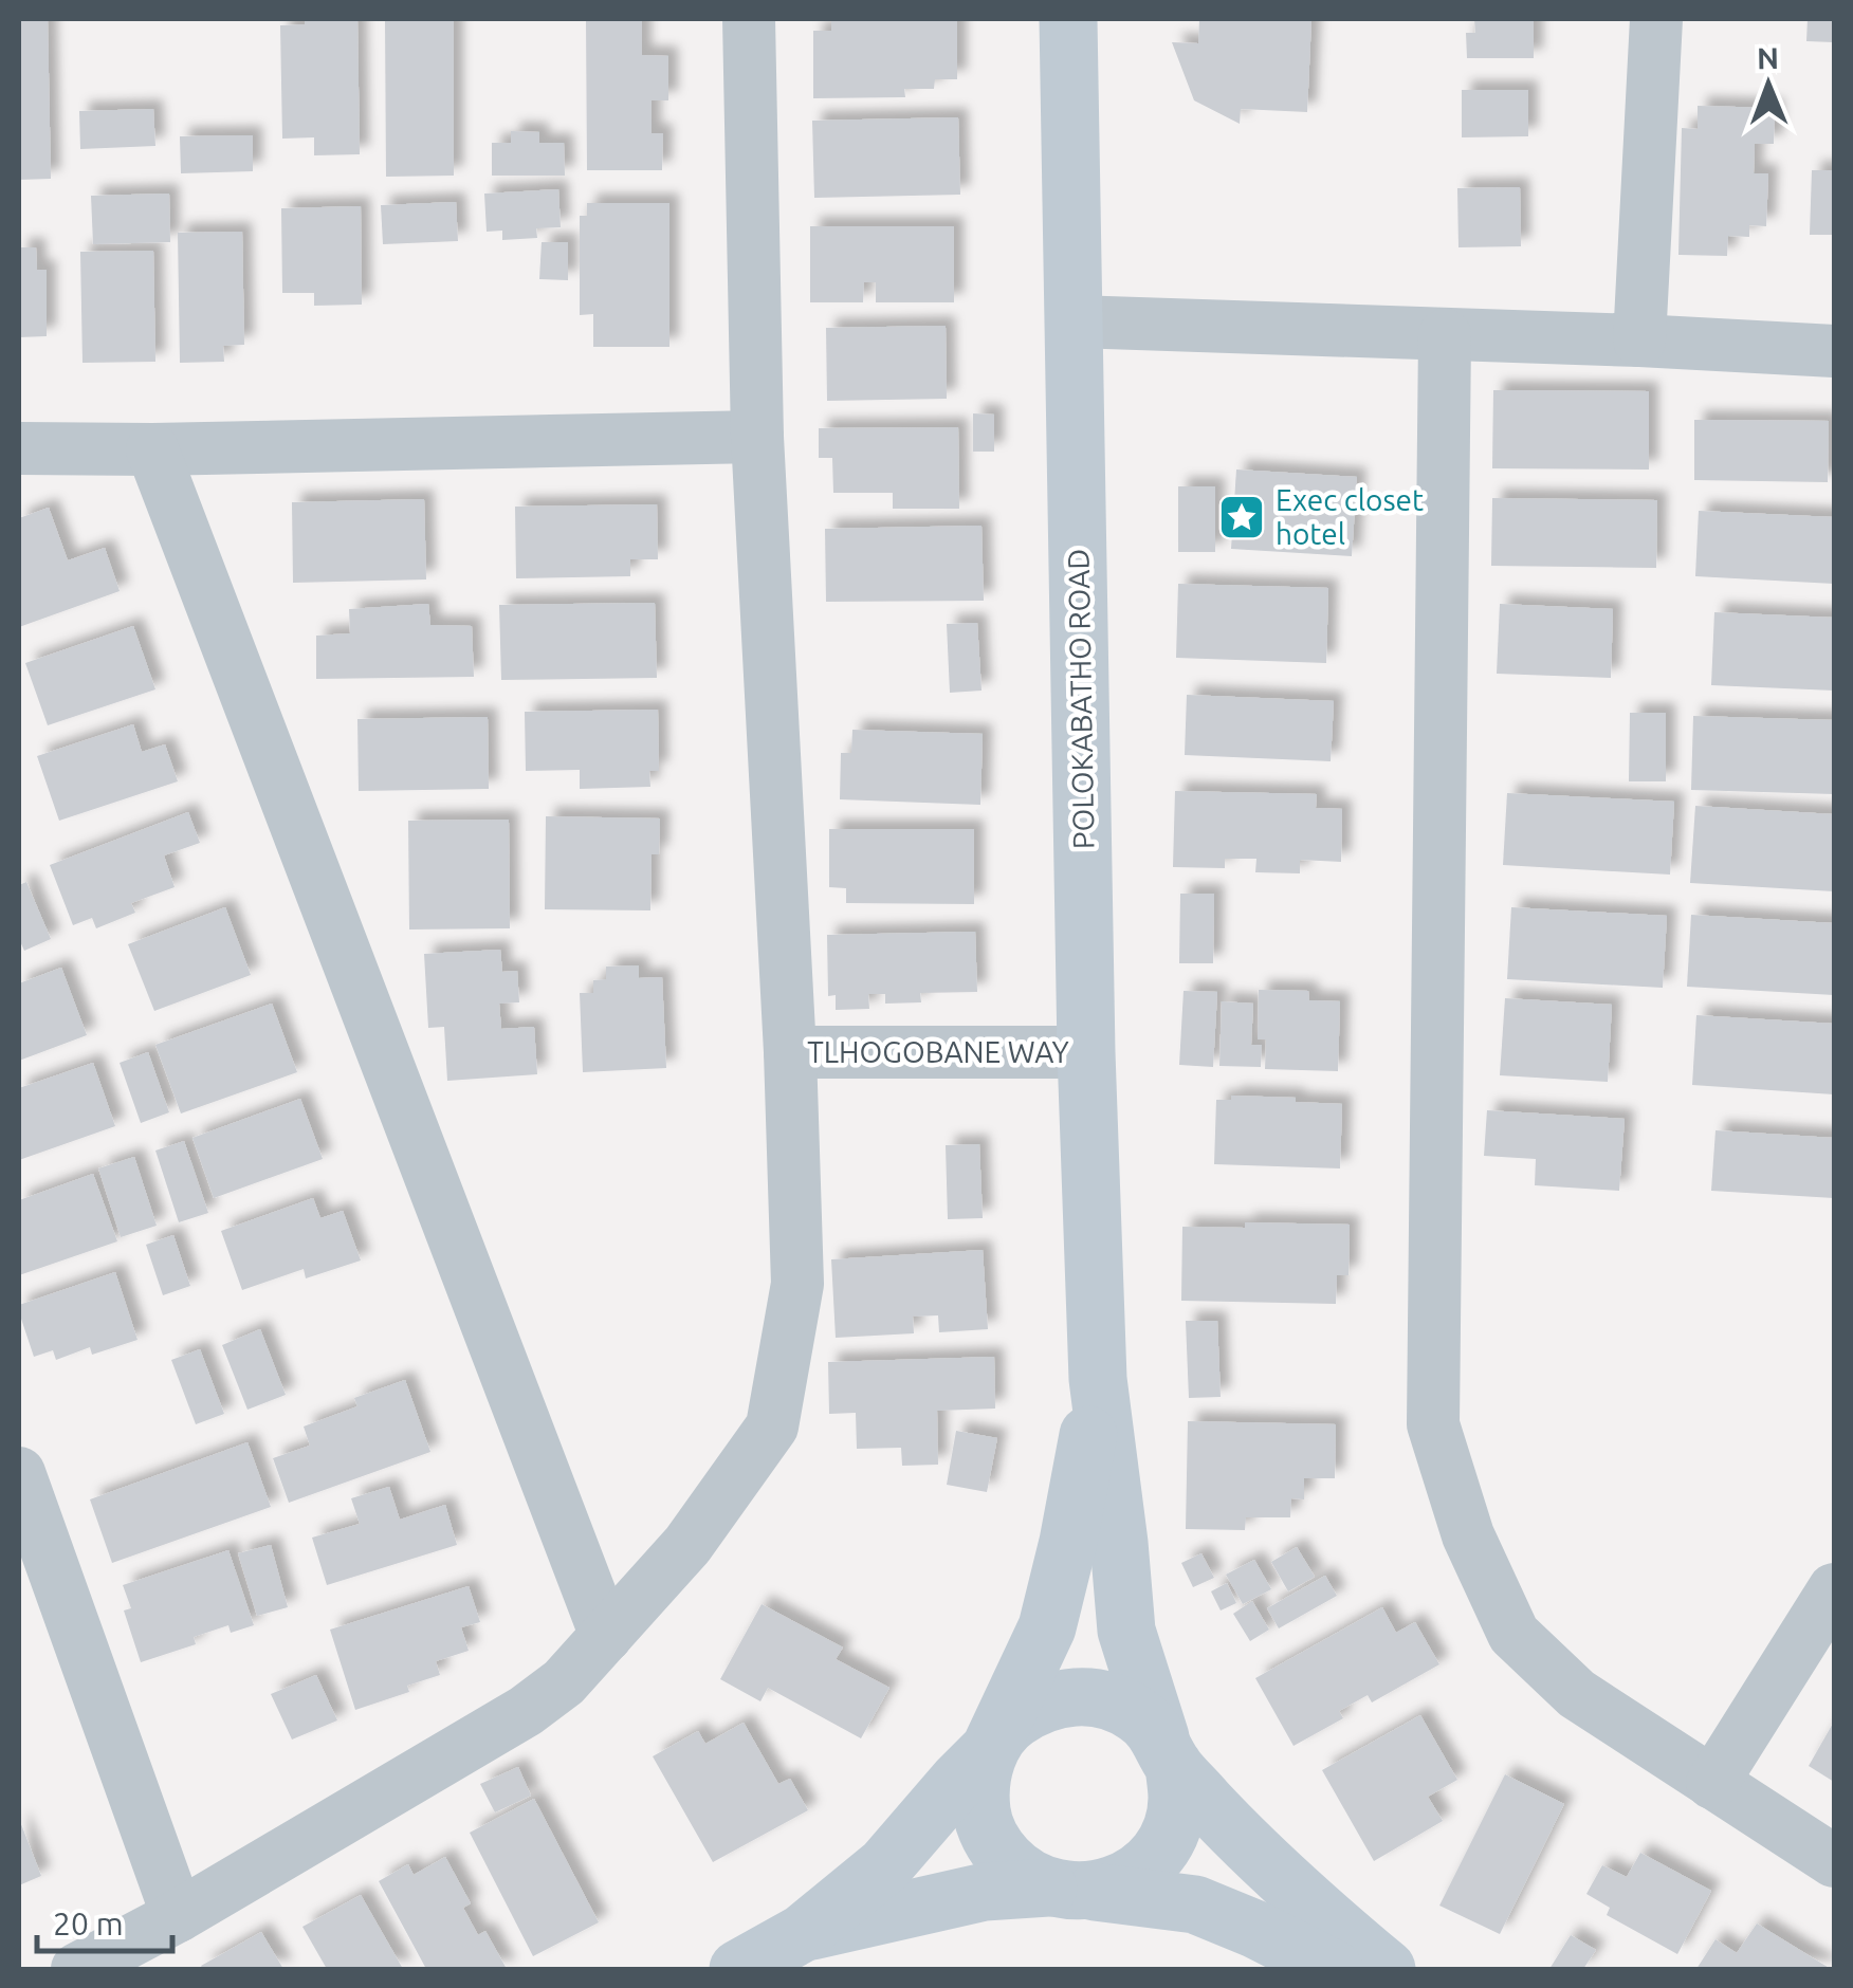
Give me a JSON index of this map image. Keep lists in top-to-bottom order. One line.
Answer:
{"streets":{"street":["POLOKABATHO ROAD","TLHOGOBANE WAY"]},"crossings":[["POLOKABATHO ROAD","TLHOGOBANE WAY"]],"places":{"place":["Exec closet hotel"]},"scale_bar":"20 m","north":"top"}
